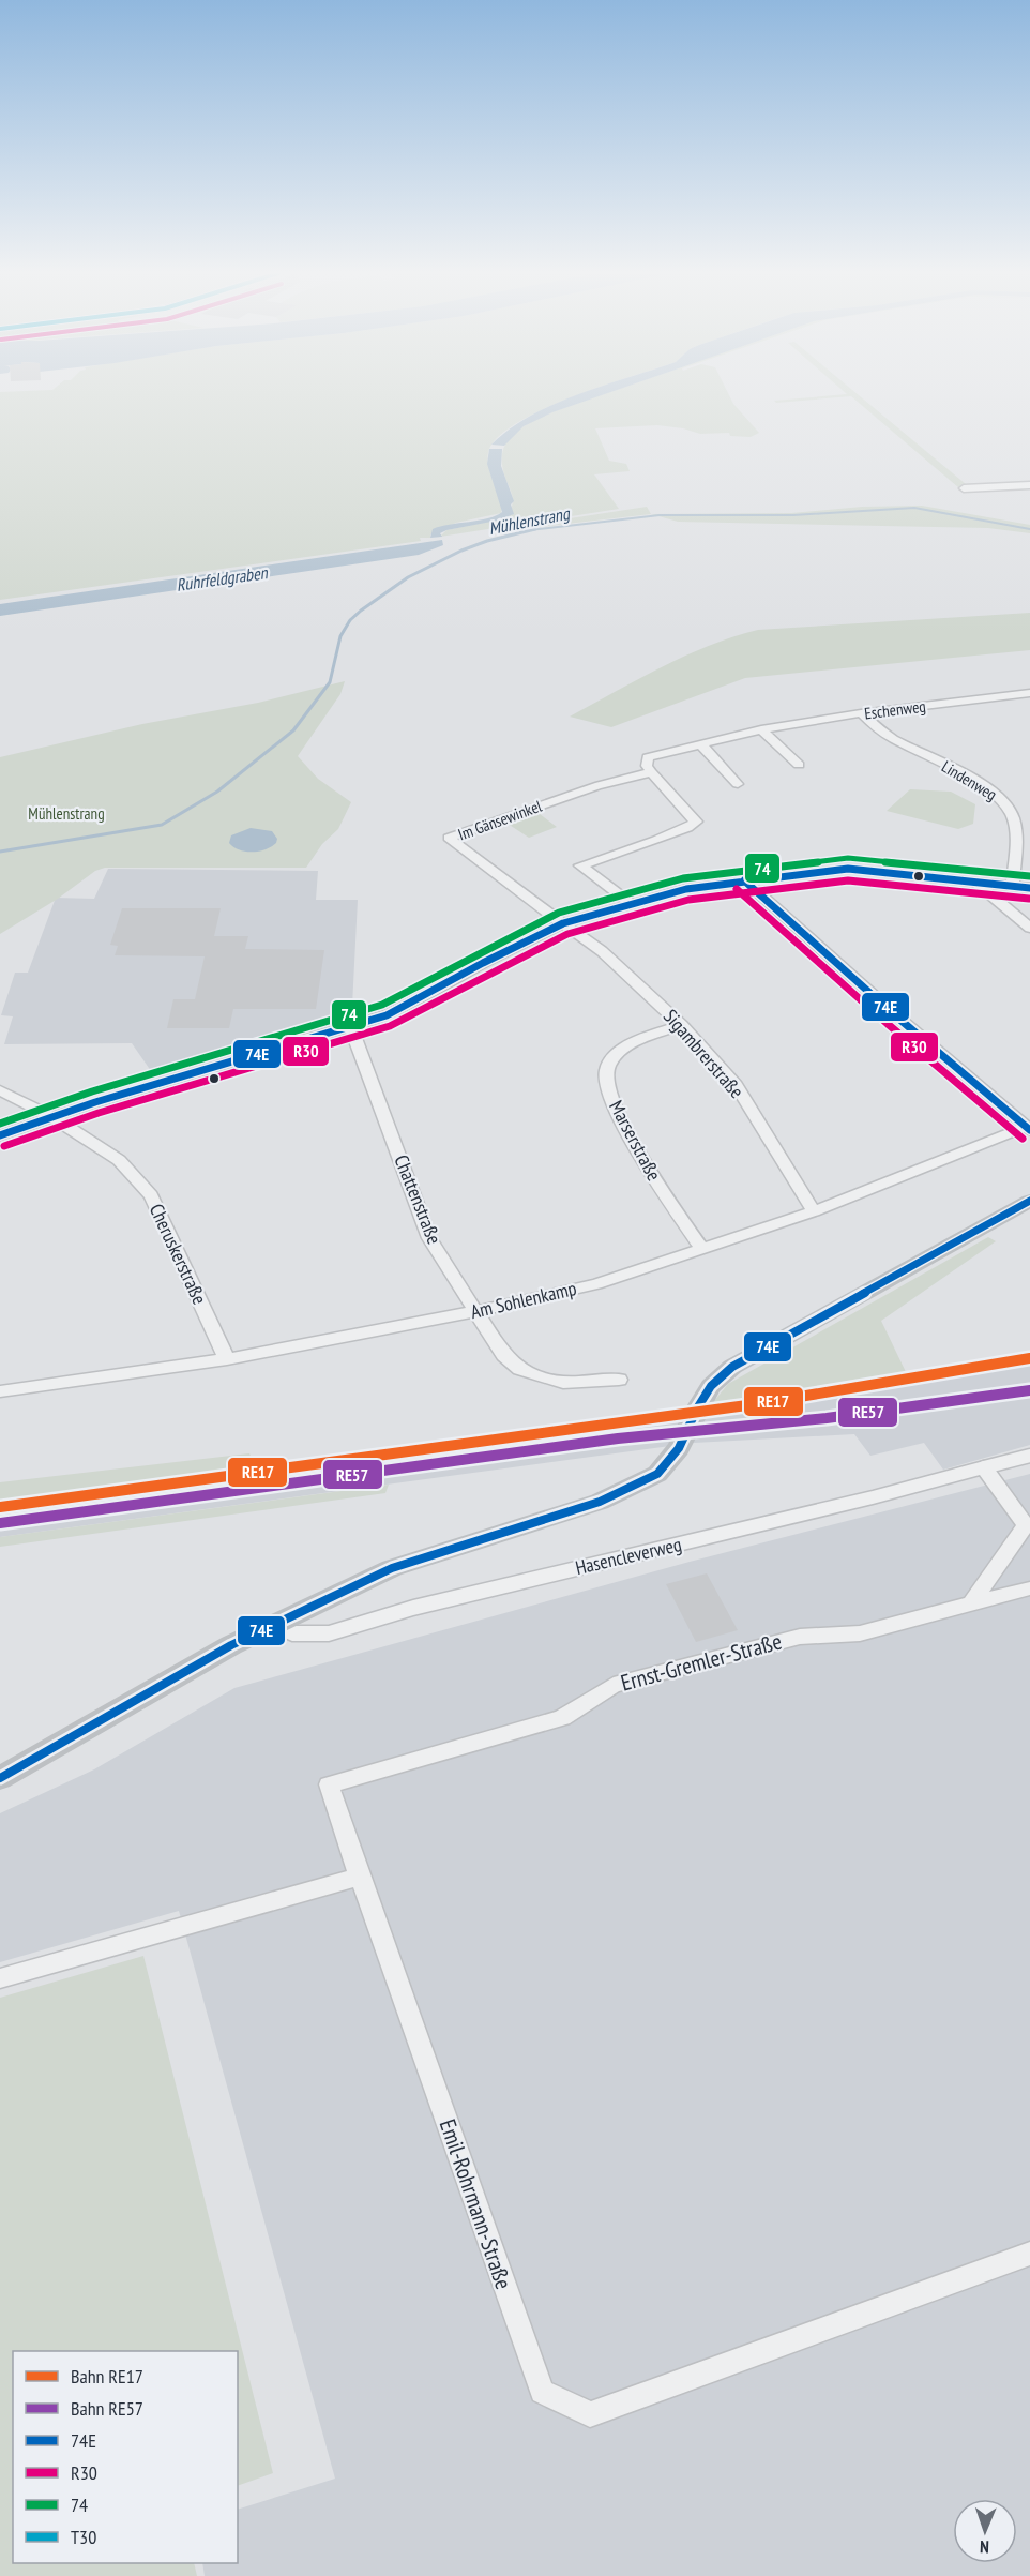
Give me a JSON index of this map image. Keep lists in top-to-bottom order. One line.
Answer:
{"streets":{"street":["Eschenweg","Lindenweg","Im Gänsewinkel","Sigambrerstraße","Marserstraße","Chattenstraße","Cheruskerstraße","Am Sohlenkamp","Hasencleverweg","Ernst-Gremler-Straße","Emil-Rohrmann-Straße"]},"crossings":[["Eschenweg","Lindenweg"],["Eschenweg","Im Gänsewinkel"],["Im Gänsewinkel","Sigambrerstraße"],["Sigambrerstraße","Marserstraße"],["Sigambrerstraße","Am Sohlenkamp"],["Marserstraße","Am Sohlenkamp"],["Chattenstraße","Am Sohlenkamp"],["Cheruskerstraße","Am Sohlenkamp"],["Ernst-Gremler-Straße","Emil-Rohrmann-Straße"]],"water":["Mühlenstrang","Ruhrfeldgraben"],"parks":["Mühlenstrang"],"lines":["transit line 74","transit line 74E","transit line R30","rail line RE17","rail line RE57"],"legend":["Bahn RE17","Bahn RE57","74E","R30","74","T30"],"north":"bottom"}
